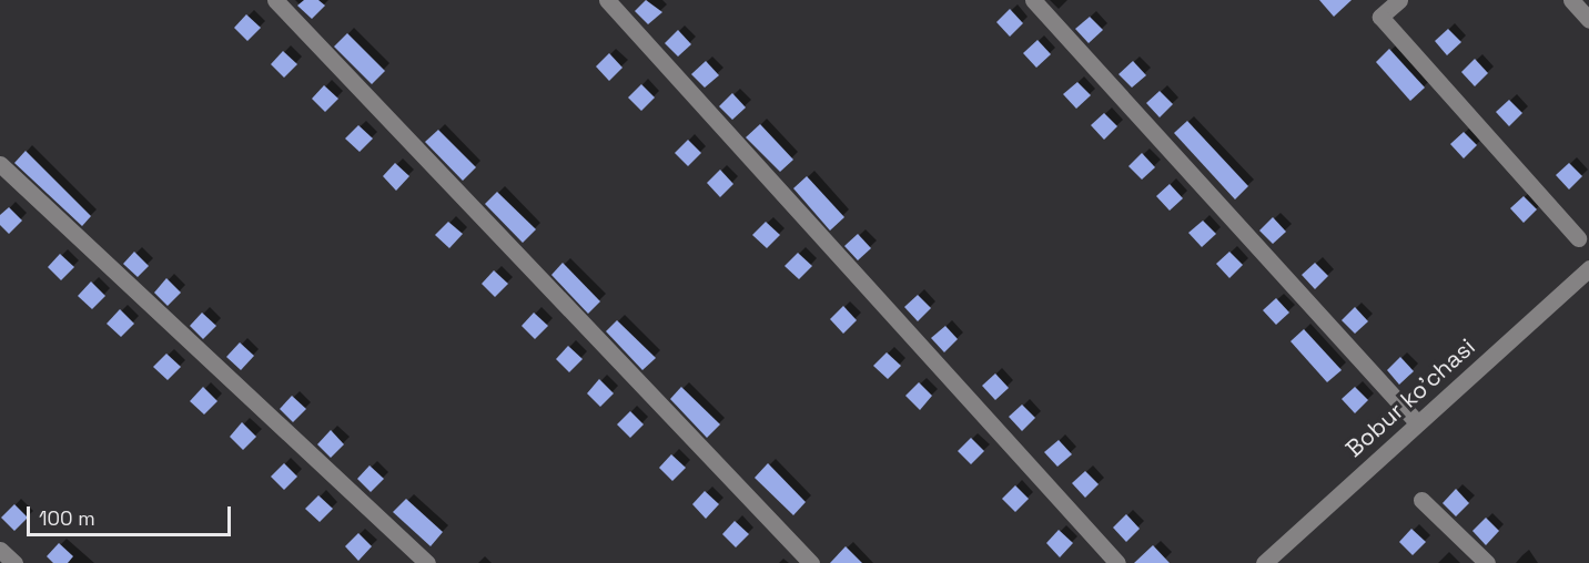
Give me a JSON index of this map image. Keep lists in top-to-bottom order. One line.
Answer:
{"streets":{"street":["Bobur ko'chasi"]},"scale_bar":"100 m"}
